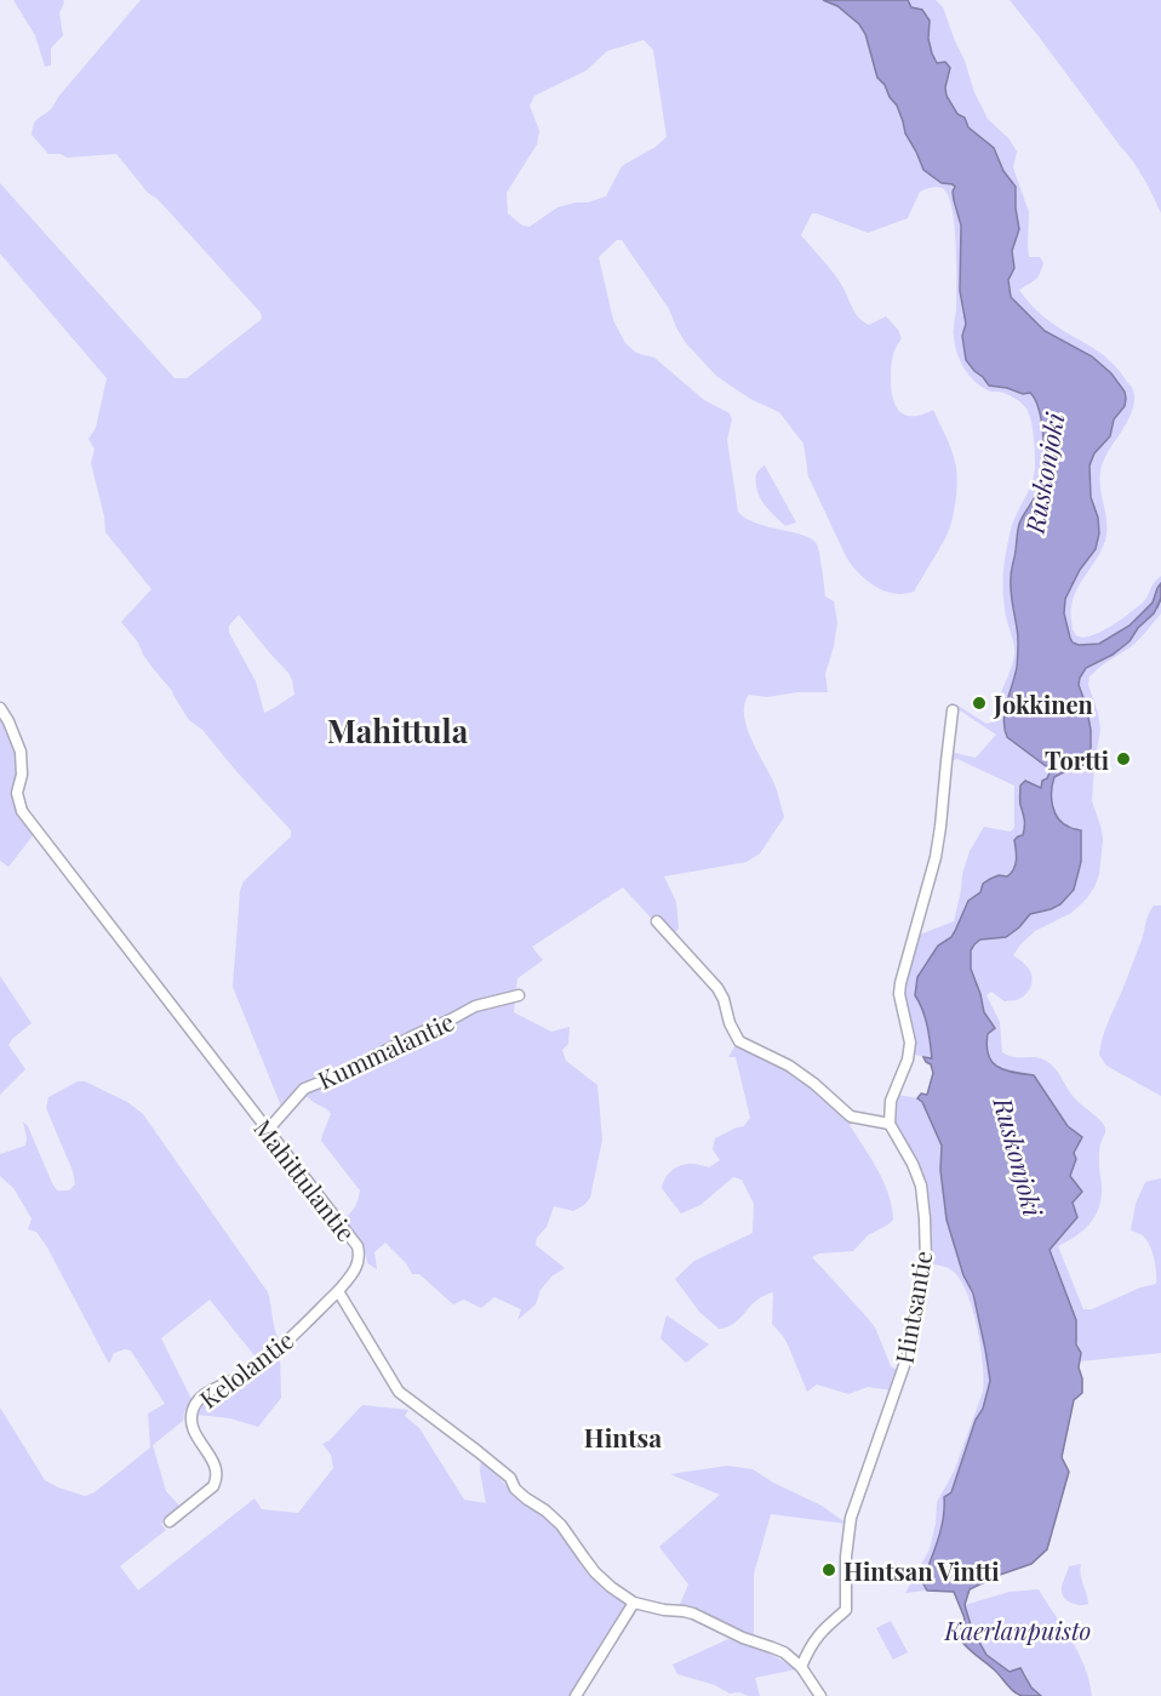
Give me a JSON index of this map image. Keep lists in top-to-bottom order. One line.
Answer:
{"streets":{"street":["Kummalantie","Mahittulantie","Hintsantie","Kelolantie"]},"crossings":[["Kummalantie","Mahittulantie"],["Mahittulantie","Kelolantie"]],"districts":["Mahittula","Hintsa"],"water":["Ruskonjoki"],"parks":["Kaerlanpuisto"],"places":["Jokkinen","Tortti","Hintsan Vintti"]}
